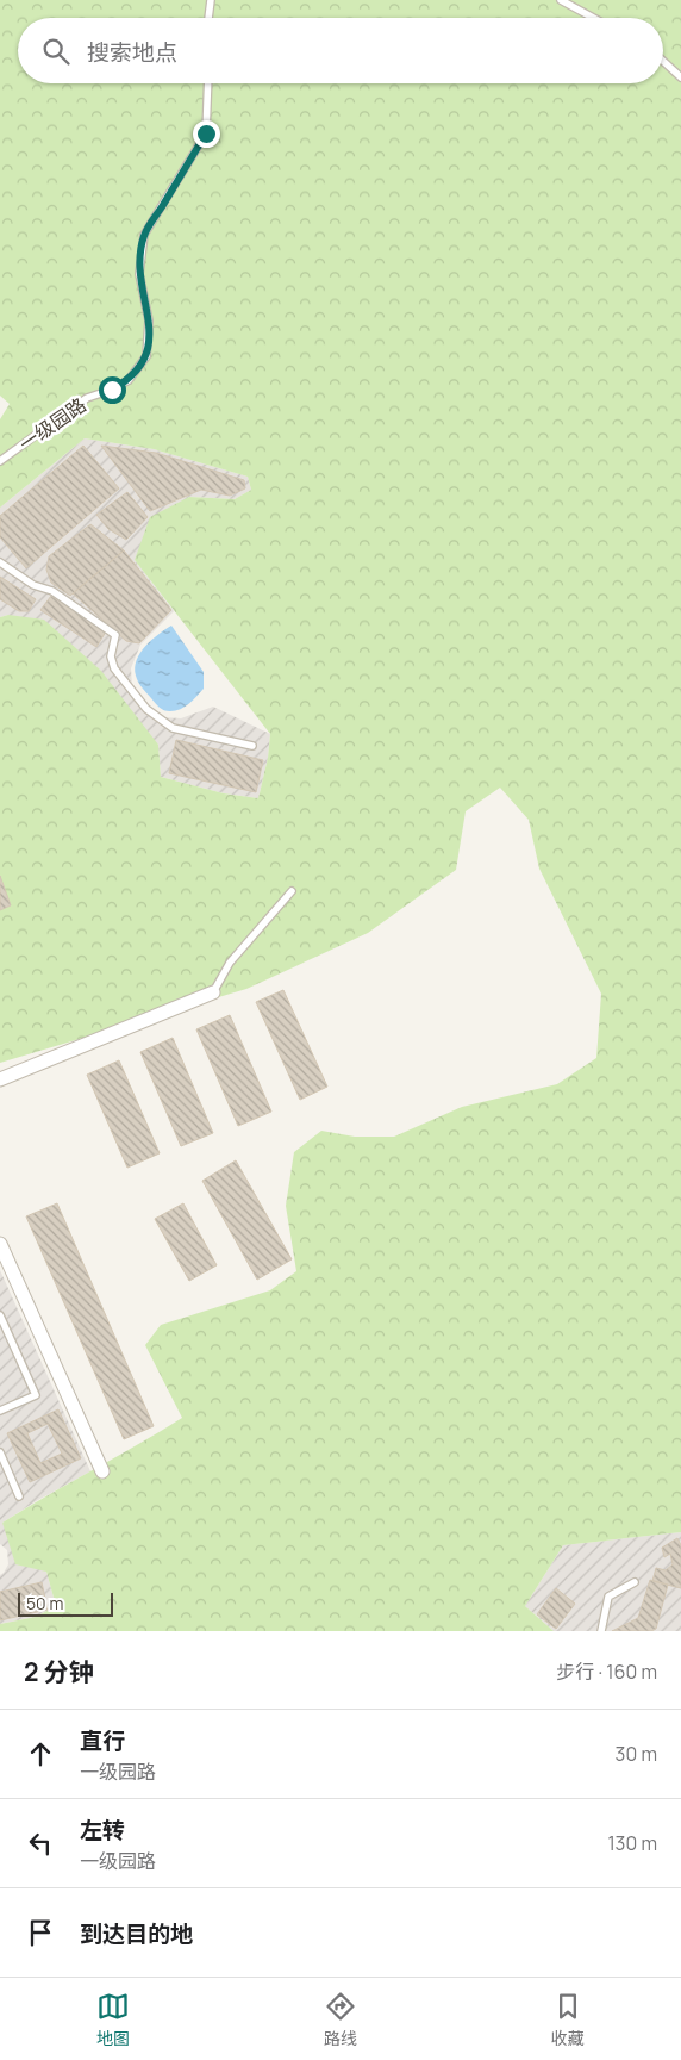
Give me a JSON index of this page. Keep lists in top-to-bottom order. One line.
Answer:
{"streets":{"lane":["一级园路"]},"scale_bar":"50 m","page":{"search":"搜索地点","scale":"50 m","heading":["2 分钟","步行 · 160 m"],"list":[["直行","一级园路","30 m"],["左转","一级园路","130 m"],"到达目的地"],"nav":["地图","路线","收藏"]}}
